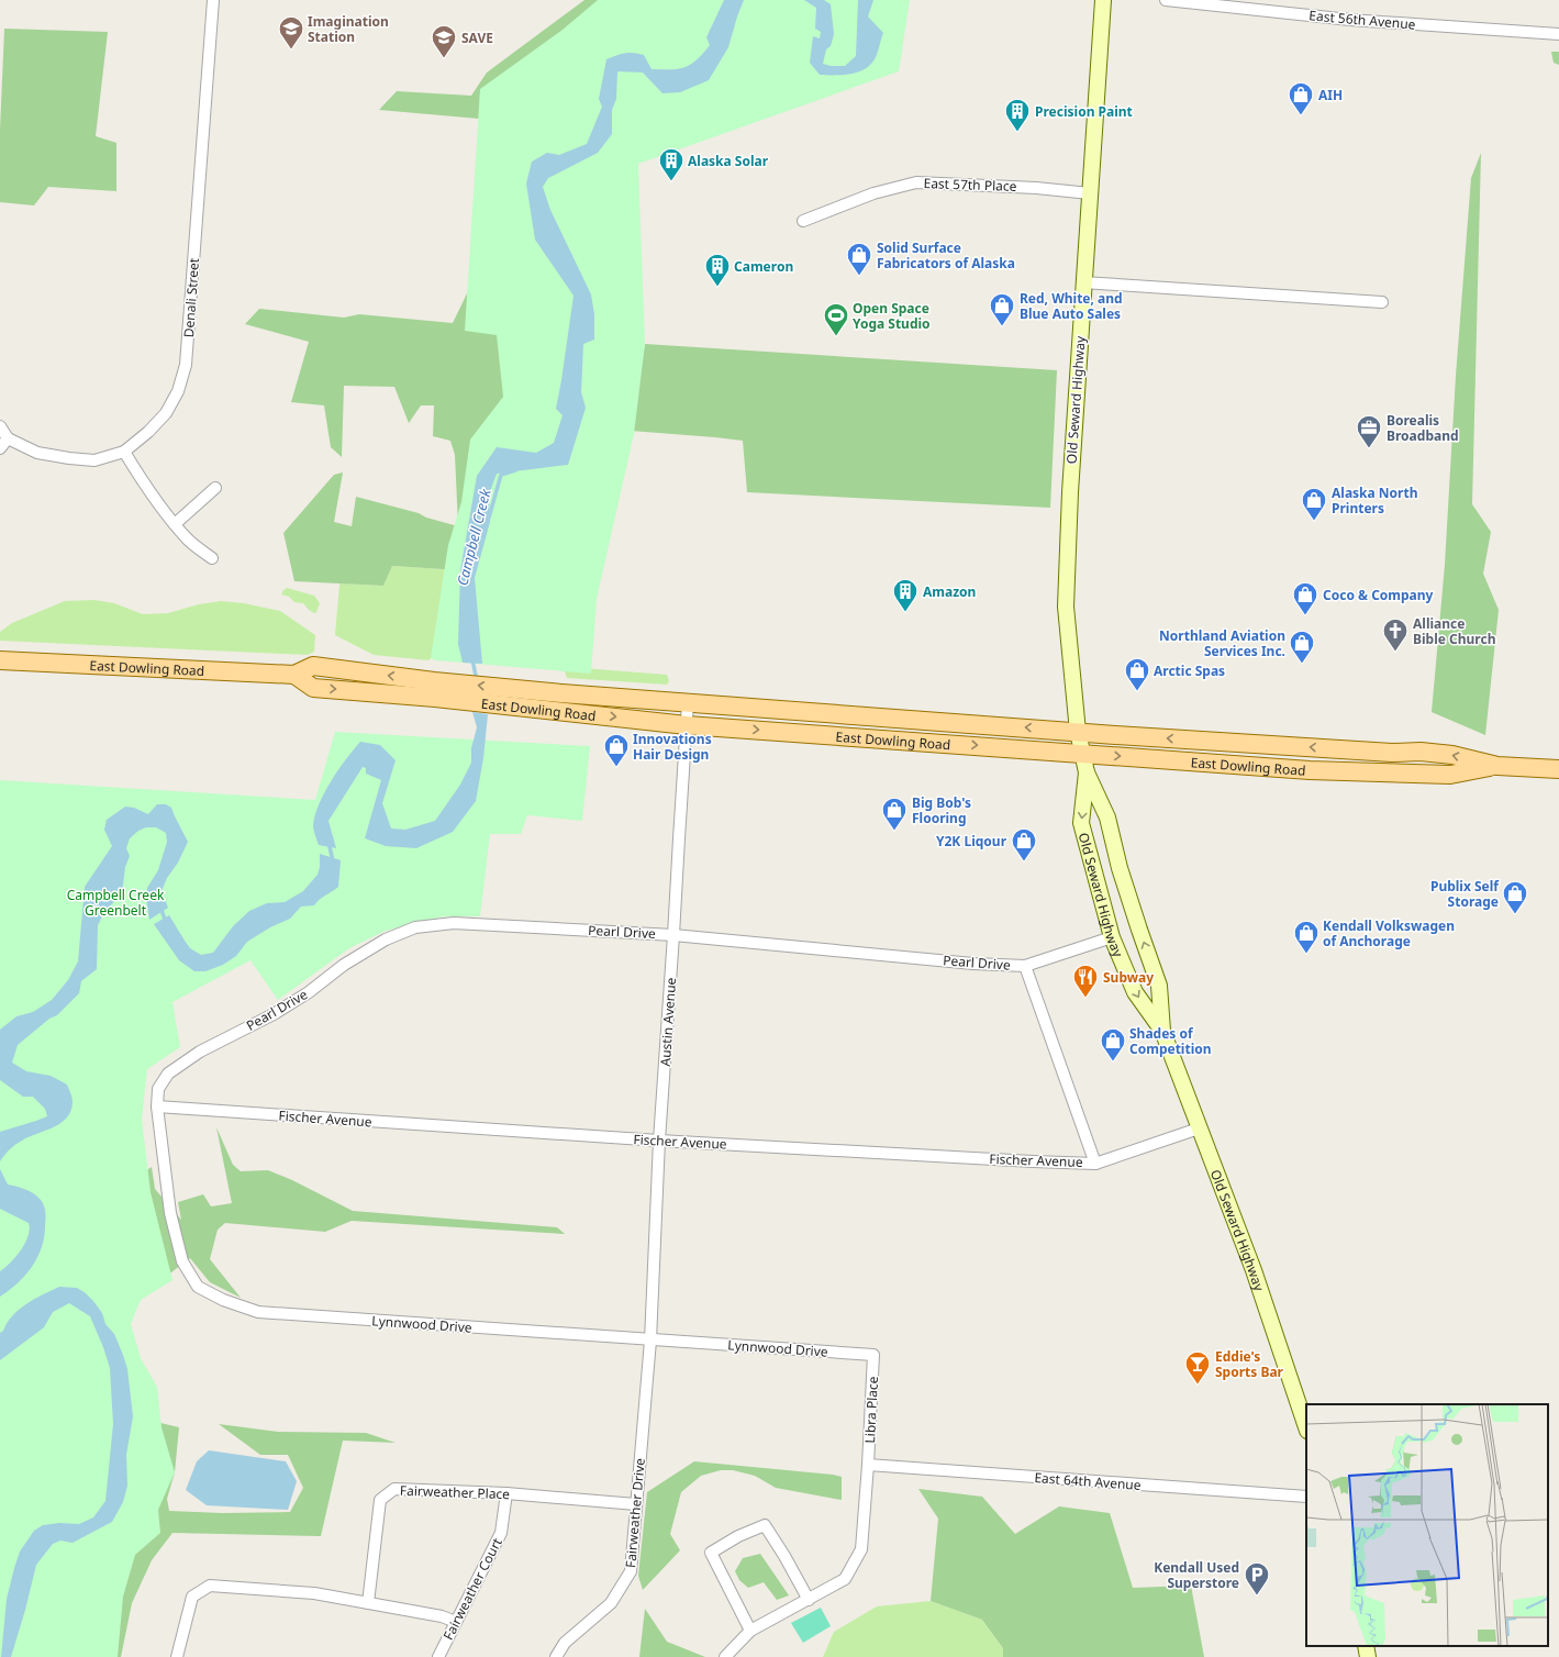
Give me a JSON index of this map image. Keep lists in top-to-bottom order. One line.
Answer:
{"streets":{"main road":["Old Seward Highway","East Dowling Road"],"street":["East 56th Avenue","East 57th Place","Denali Street","Pearl Drive","Austin Avenue","Fischer Avenue","Lynnwood Drive","Libra Place","East 64th Avenue","Fairweather Place","Fairweather Drive","Fairweather Court"]},"crossings":[["East 57th Place","Old Seward Highway"],["Old Seward Highway","East Dowling Road"],["Old Seward Highway","Pearl Drive"],["Old Seward Highway","Fischer Avenue"],["East Dowling Road","Austin Avenue"],["Pearl Drive","Austin Avenue"],["Pearl Drive","Lynnwood Drive"],["Austin Avenue","Fischer Avenue"],["Austin Avenue","Lynnwood Drive"],["Austin Avenue","Fairweather Drive"],["Fischer Avenue","Lynnwood Drive"],["Lynnwood Drive","Libra Place"],["Lynnwood Drive","Fairweather Drive"],["Libra Place","East 64th Avenue"],["Fairweather Place","Fairweather Drive"],["Fairweather Place","Fairweather Court"]],"water":["Campbell Creek"],"parks":["Campbell Creek Greenbelt"],"places":{"school or university":["Imagination Station","SAVE"],"shop":["AIH","Solid Surface Fabricators of Alaska","Red, White, and Blue Auto Sales","Alaska North Printers","Coco & Company","Northland Aviation Services Inc.","Arctic Spas","Innovations Hair Design","Big Bob's Flooring","Y2K Liqour","Publix Self Storage","Kendall Volkswagen of Anchorage","Shades of Competition"],"building":["Precision Paint","Alaska Solar","Cameron","Amazon"],"sports":["Open Space Yoga Studio"],"office":["Borealis Broadband"],"church":["Alliance Bible Church"],"restaurant":["Subway"],"bar":["Eddie's Sports Bar"],"parking":["Kendall Used Superstore"]}}
